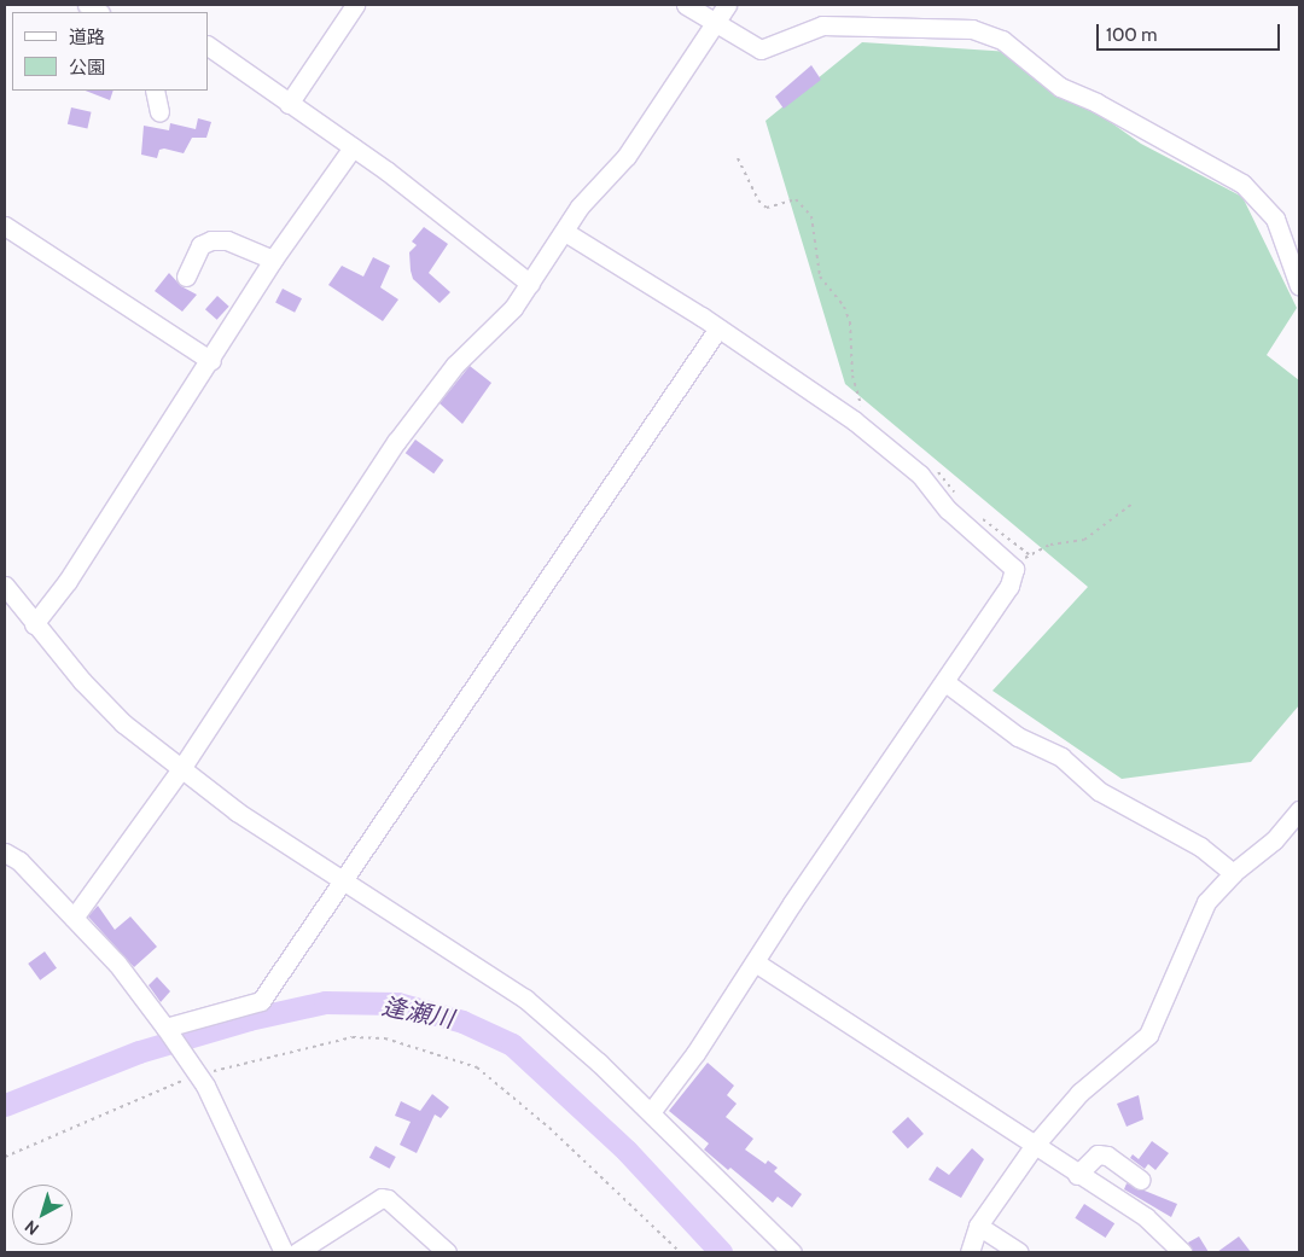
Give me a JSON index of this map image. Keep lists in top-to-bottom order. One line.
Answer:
{"water":["逢瀬川"],"legend":["道路","公園"],"scale_bar":"100 m","north":"bottom left"}
